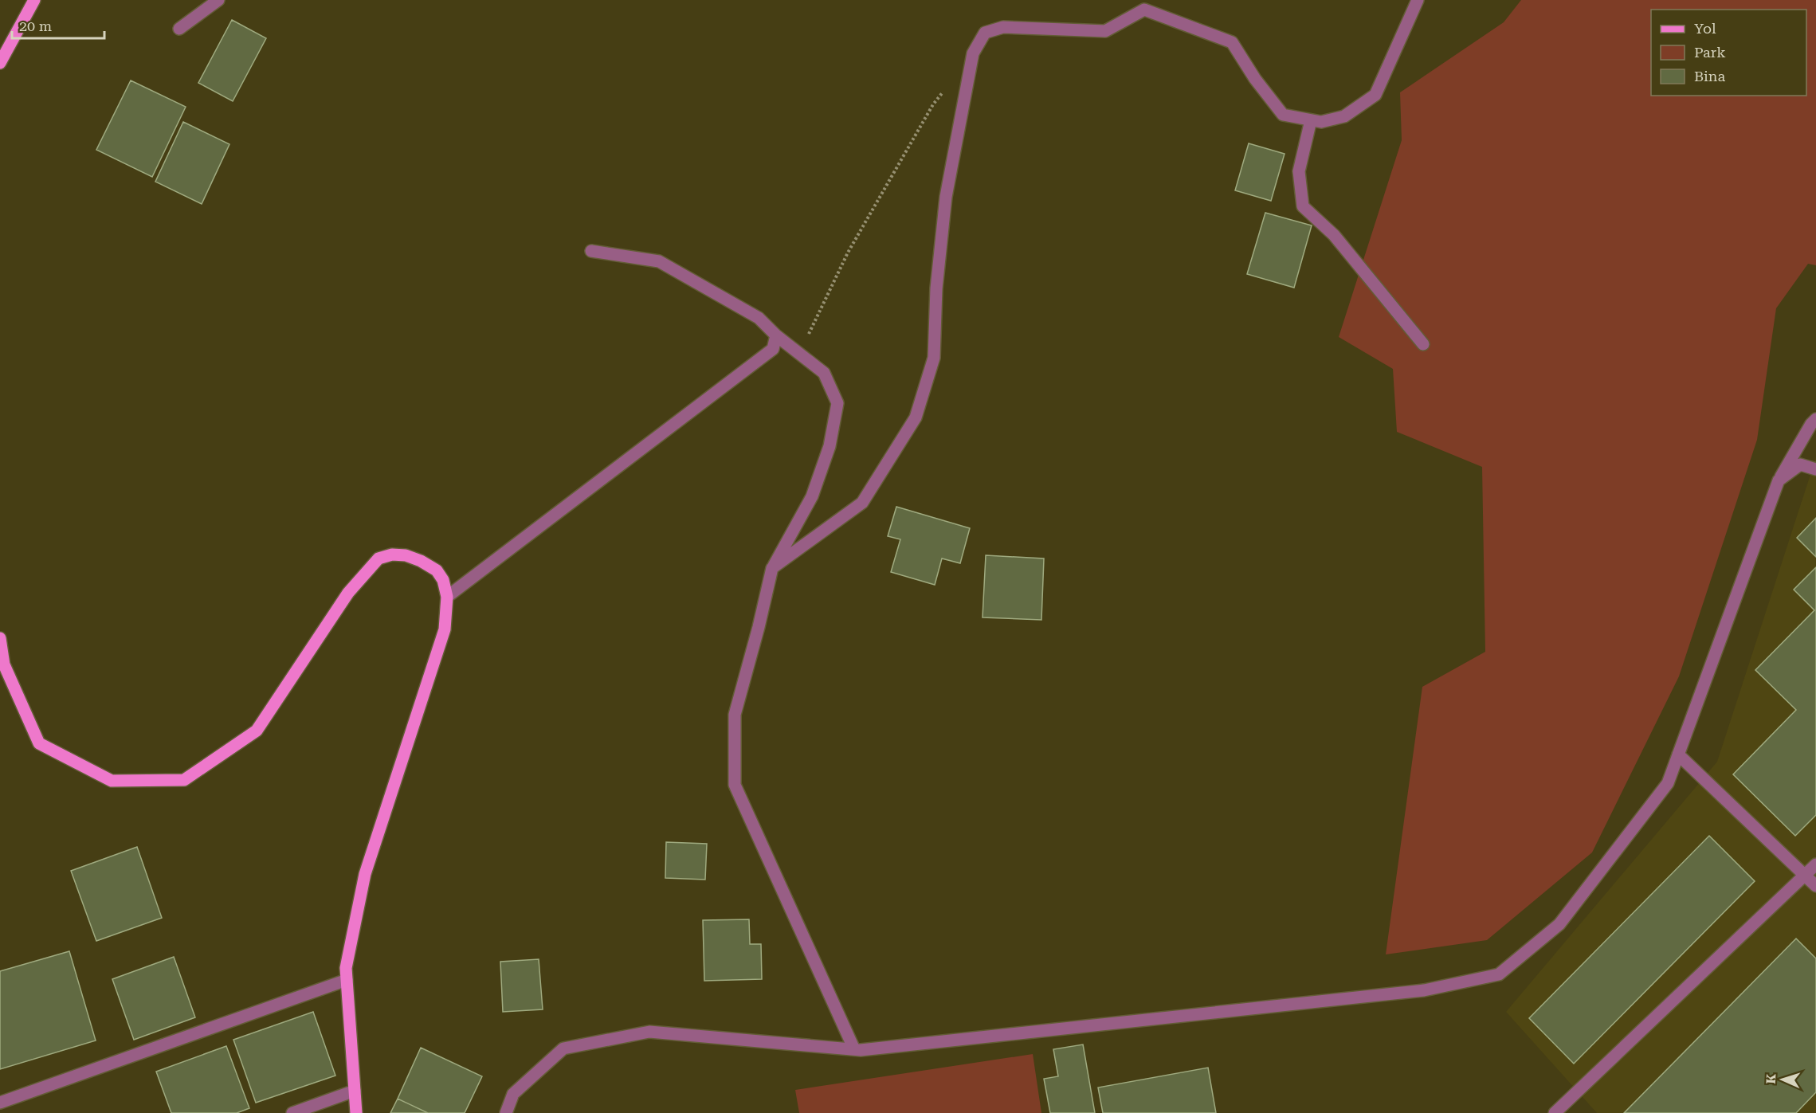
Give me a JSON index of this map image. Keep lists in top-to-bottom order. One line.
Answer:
{"legend":["Yol","Park","Bina"],"scale_bar":"20 m","north":"left"}
